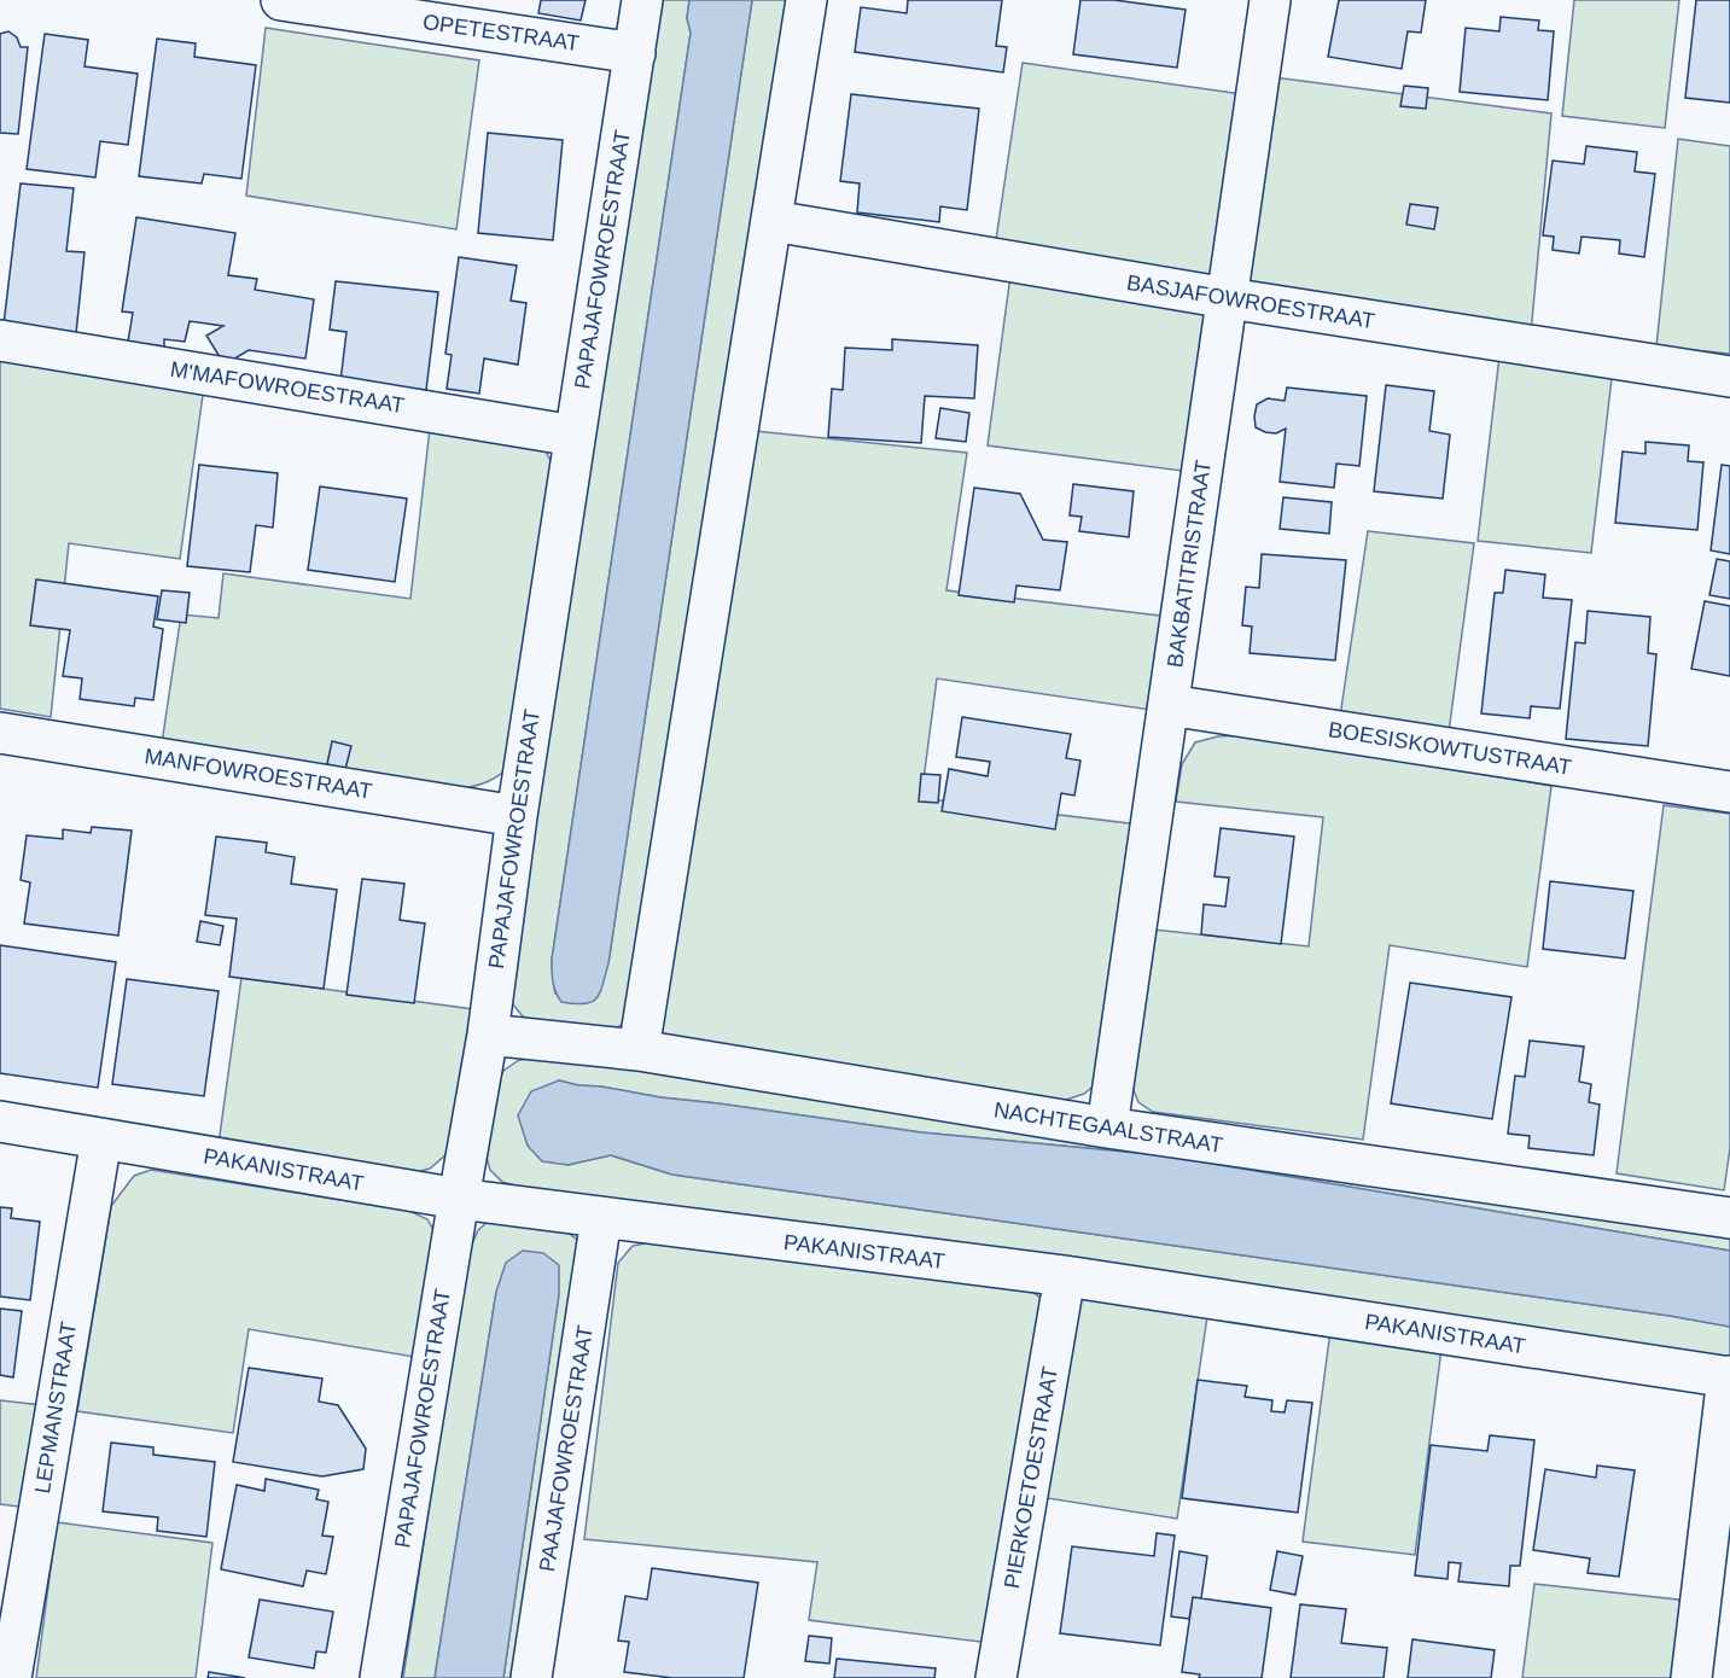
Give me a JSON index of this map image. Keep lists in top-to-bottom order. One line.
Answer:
{"streets":{"street":["OPETESTRAAT","PAPAJAFOWROESTRAAT","BASJAFOWROESTRAAT","M'MAFOWROESTRAAT","BAKBATITRISTRAAT","BOESISKOWTUSTRAAT","MANFOWROESTRAAT","NACHTEGAALSTRAAT","PAKANISTRAAT","LEPMANSTRAAT","PAAJAFOWROESTRAAT","PIERKOETOESTRAAT"]},"crossings":[["OPETESTRAAT","PAPAJAFOWROESTRAAT"],["PAPAJAFOWROESTRAAT","M'MAFOWROESTRAAT"],["PAPAJAFOWROESTRAAT","MANFOWROESTRAAT"],["PAPAJAFOWROESTRAAT","NACHTEGAALSTRAAT"],["PAPAJAFOWROESTRAAT","PAKANISTRAAT"],["BASJAFOWROESTRAAT","BAKBATITRISTRAAT"],["BAKBATITRISTRAAT","BOESISKOWTUSTRAAT"],["BAKBATITRISTRAAT","NACHTEGAALSTRAAT"],["PAKANISTRAAT","LEPMANSTRAAT"],["PAKANISTRAAT","PAAJAFOWROESTRAAT"],["PAKANISTRAAT","PIERKOETOESTRAAT"]]}
